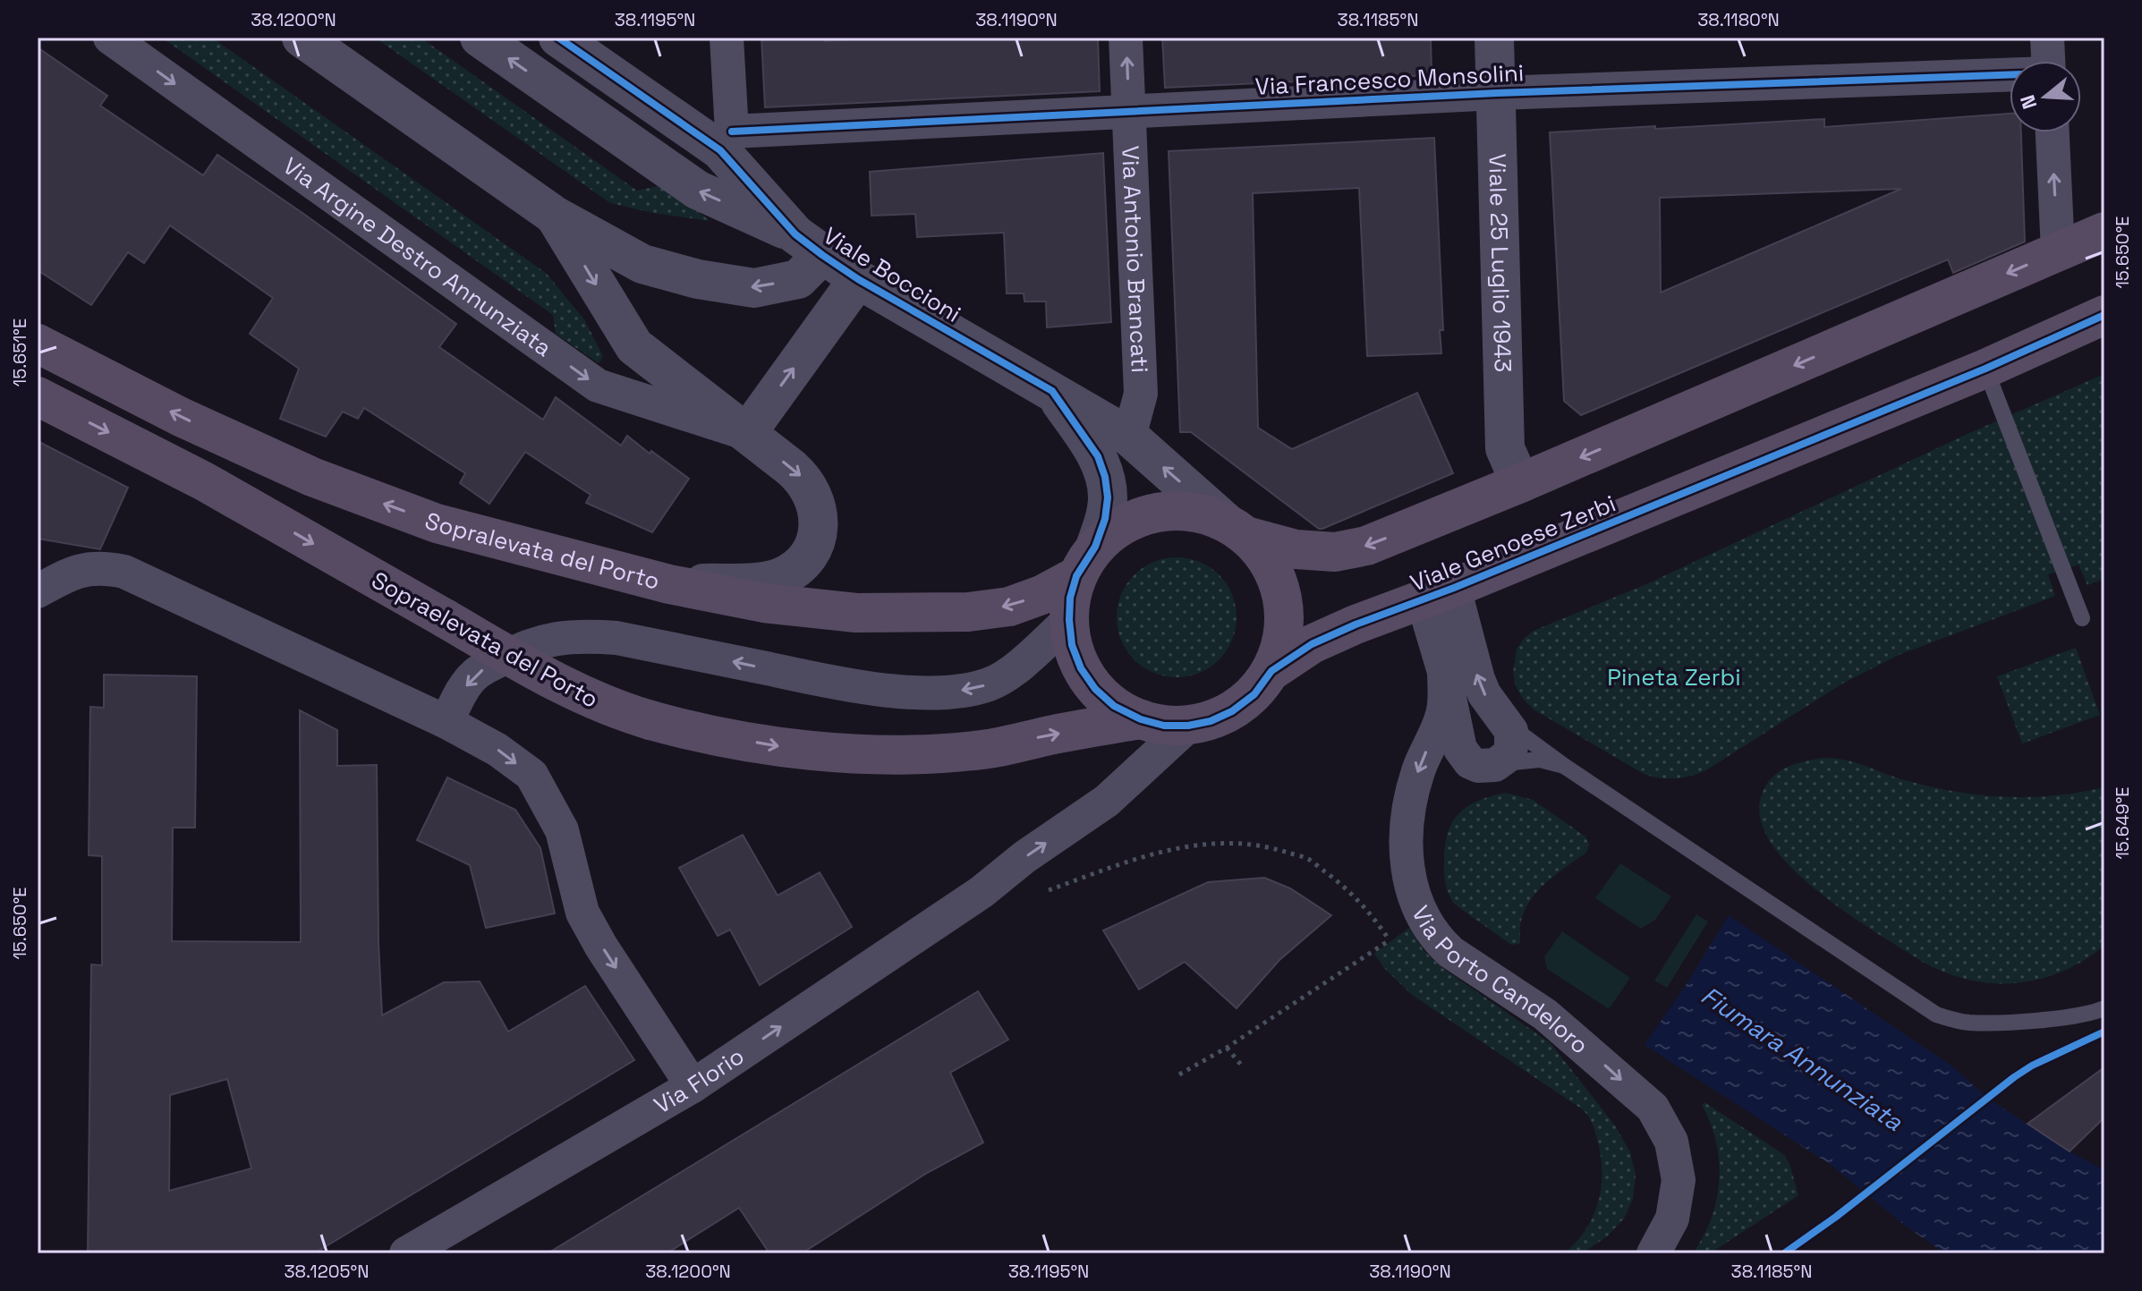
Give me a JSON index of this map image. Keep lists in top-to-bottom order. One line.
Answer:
{"streets":{"main road":["Viale Genoese Zerbi","Sopralevata del Porto","Sopraelevata del Porto"],"street":["Via Francesco Monsolini","Via Argine Destro Annunziata","Via Antonio Brancati","Viale 25 Luglio 1943","Viale Boccioni","Via Porto Candeloro","Via Florio"]},"crossings":[["Via Francesco Monsolini","Via Antonio Brancati"],["Via Francesco Monsolini","Viale 25 Luglio 1943"],["Via Francesco Monsolini","Viale Boccioni"],["Via Argine Destro Annunziata","Viale Boccioni"],["Via Argine Destro Annunziata","Sopralevata del Porto"],["Via Antonio Brancati","Viale Boccioni"],["Viale Boccioni","Viale Genoese Zerbi"],["Viale Boccioni","Sopralevata del Porto"],["Viale Boccioni","Sopraelevata del Porto"],["Viale Boccioni","Via Florio"],["Viale Genoese Zerbi","Sopralevata del Porto"],["Viale Genoese Zerbi","Sopraelevata del Porto"],["Viale Genoese Zerbi","Via Florio"],["Sopralevata del Porto","Sopraelevata del Porto"],["Sopralevata del Porto","Via Florio"],["Sopraelevata del Porto","Via Florio"]],"one_way":["Sopralevata del Porto","Sopraelevata del Porto","Via Porto Candeloro","Via Florio"],"water":["Fiumara Annunziata"],"parks":["Pineta Zerbi"],"north":"left","coordinates":["38.1200°N","38.1195°N","38.1190°N","38.1185°N","38.1180°N","15.650°E","15.651°E","15.649°E","38.1205°N"]}
